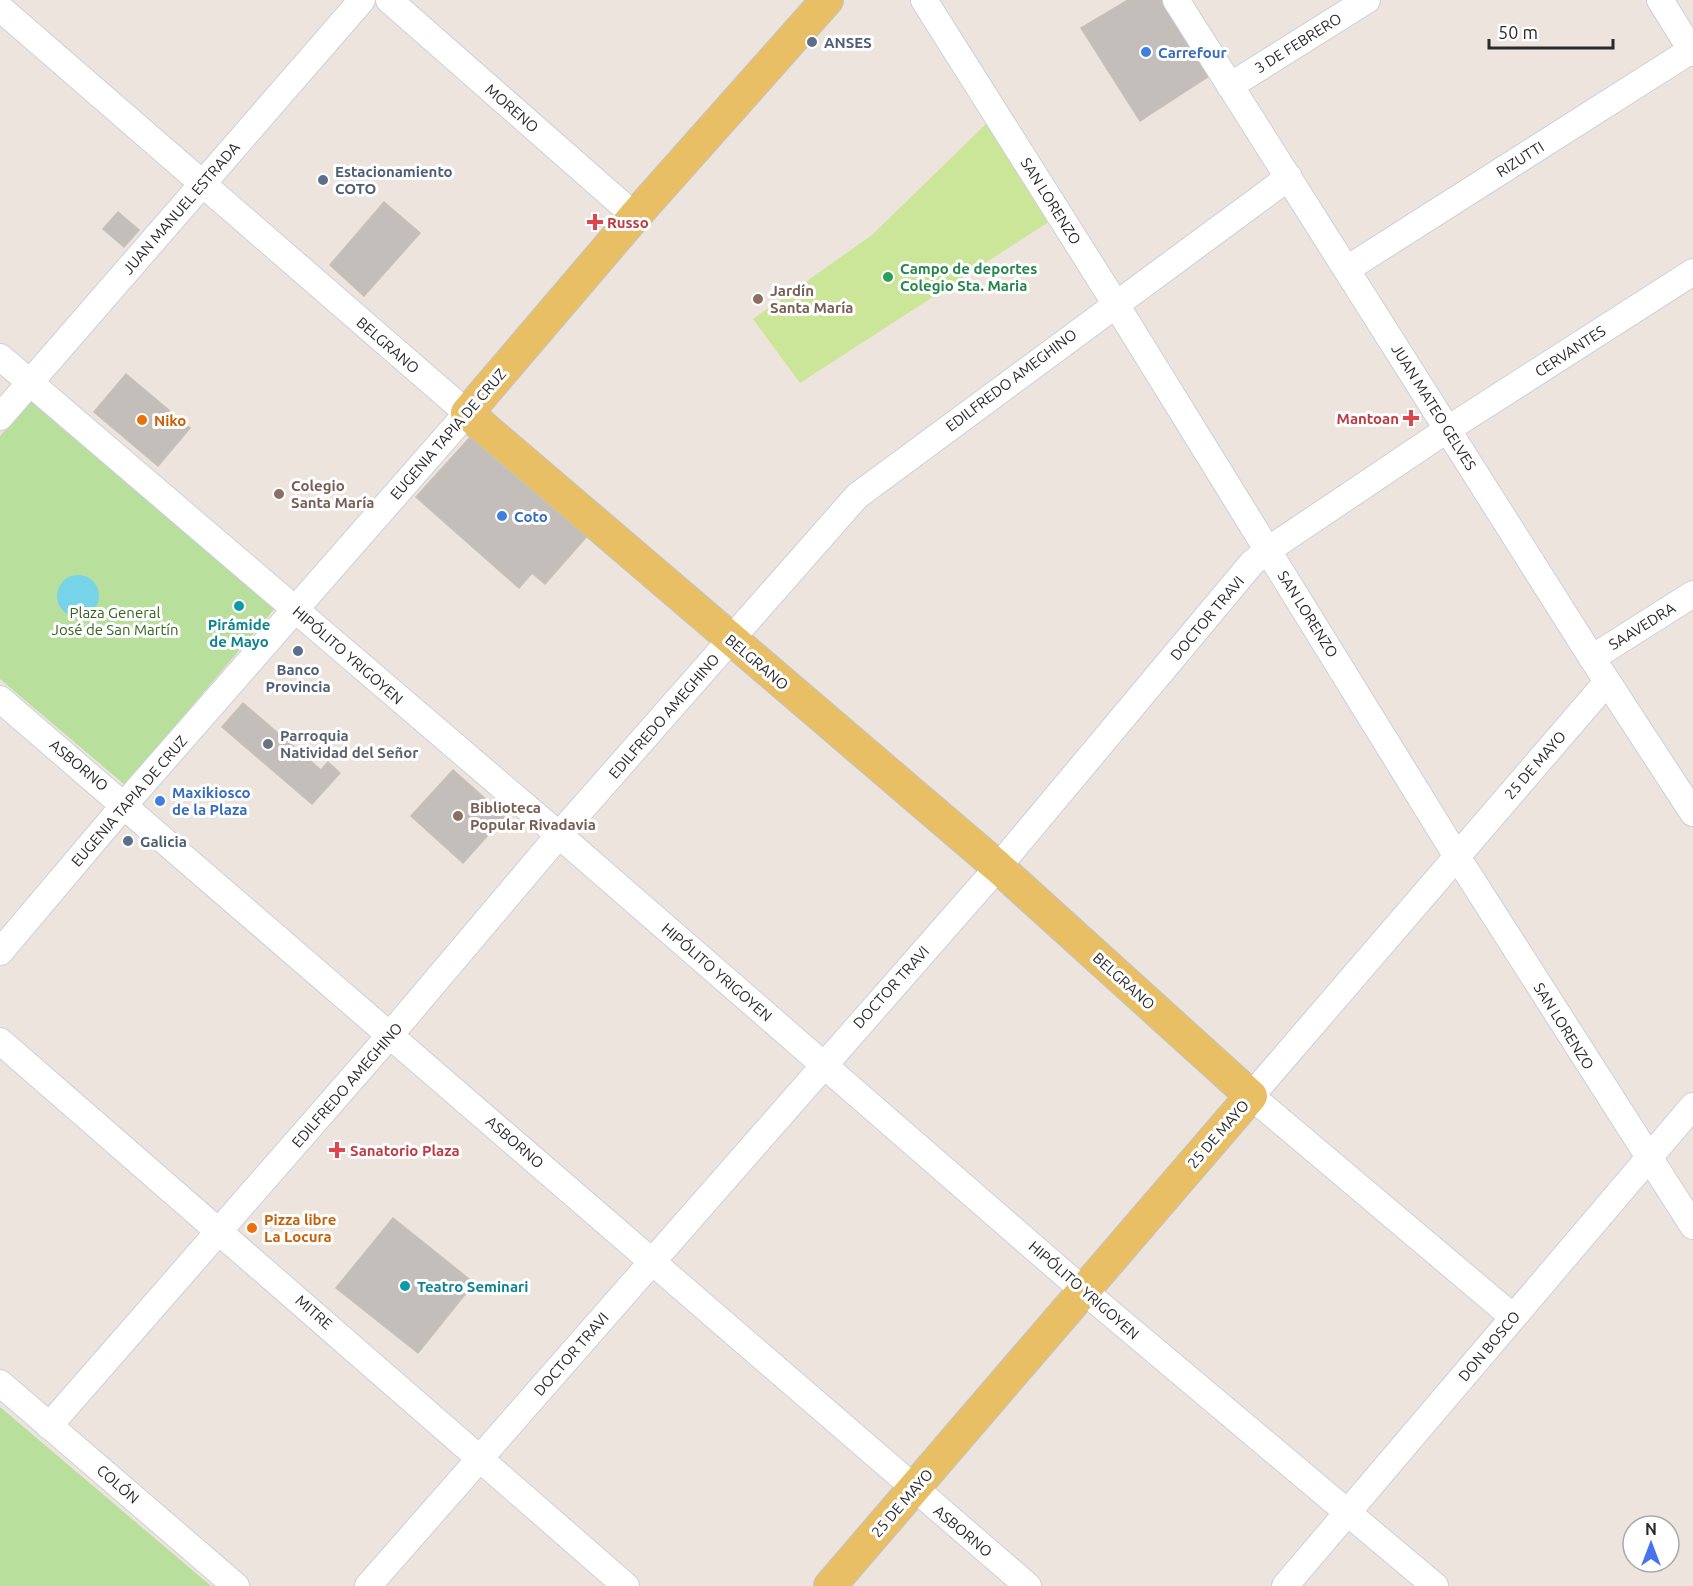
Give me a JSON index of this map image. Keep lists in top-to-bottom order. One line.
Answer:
{"streets":{"main road":["BELGRANO","EUGENIA TAPIA DE CRUZ","25 DE MAYO"],"street":["3 DE FEBRERO","MORENO","RIZUTTI","SAN LORENZO","JUAN MANUEL ESTRADA","CERVANTES","EDILFREDO AMEGHINO","JUAN MATEO GELVES","DOCTOR TRAVI","SAAVEDRA","HIPÓLITO YRIGOYEN","ASBORNO","MITRE","DON BOSCO","COLÓN"]},"crossings":[["3 DE FEBRERO","JUAN MATEO GELVES"],["MORENO","EUGENIA TAPIA DE CRUZ"],["RIZUTTI","JUAN MATEO GELVES"],["SAN LORENZO","EDILFREDO AMEGHINO"],["SAN LORENZO","DOCTOR TRAVI"],["SAN LORENZO","25 DE MAYO"],["SAN LORENZO","DON BOSCO"],["JUAN MANUEL ESTRADA","BELGRANO"],["JUAN MANUEL ESTRADA","HIPÓLITO YRIGOYEN"],["BELGRANO","EDILFREDO AMEGHINO"],["BELGRANO","EUGENIA TAPIA DE CRUZ"],["BELGRANO","DOCTOR TRAVI"],["BELGRANO","25 DE MAYO"],["BELGRANO","DON BOSCO"],["CERVANTES","JUAN MATEO GELVES"],["CERVANTES","DOCTOR TRAVI"],["EDILFREDO AMEGHINO","JUAN MATEO GELVES"],["EDILFREDO AMEGHINO","HIPÓLITO YRIGOYEN"],["EDILFREDO AMEGHINO","ASBORNO"],["EDILFREDO AMEGHINO","MITRE"],["EDILFREDO AMEGHINO","COLÓN"],["JUAN MATEO GELVES","DOCTOR TRAVI"],["JUAN MATEO GELVES","SAAVEDRA"],["JUAN MATEO GELVES","25 DE MAYO"],["EUGENIA TAPIA DE CRUZ","HIPÓLITO YRIGOYEN"],["EUGENIA TAPIA DE CRUZ","ASBORNO"],["DOCTOR TRAVI","HIPÓLITO YRIGOYEN"],["DOCTOR TRAVI","ASBORNO"],["DOCTOR TRAVI","MITRE"],["HIPÓLITO YRIGOYEN","25 DE MAYO"],["HIPÓLITO YRIGOYEN","DON BOSCO"],["ASBORNO","25 DE MAYO"]],"parks":["Plaza General José de San Martín"],"places":{"other":["ANSES","Carrefour","Estacionamiento COTO","Campo de deportes Colegio Sta. Maria","Jardín Santa María","Niko","Colegio Santa María","Coto","Pirámide de Mayo","Banco Provincia","Parroquia Natividad del Señor","Maxikiosco de la Plaza","Biblioteca Popular Rivadavia","Galicia","Pizza libre La Locura","Teatro Seminari"],"health":["Russo","Mantoan","Sanatorio Plaza"]},"scale_bar":"50 m","north":"top"}
